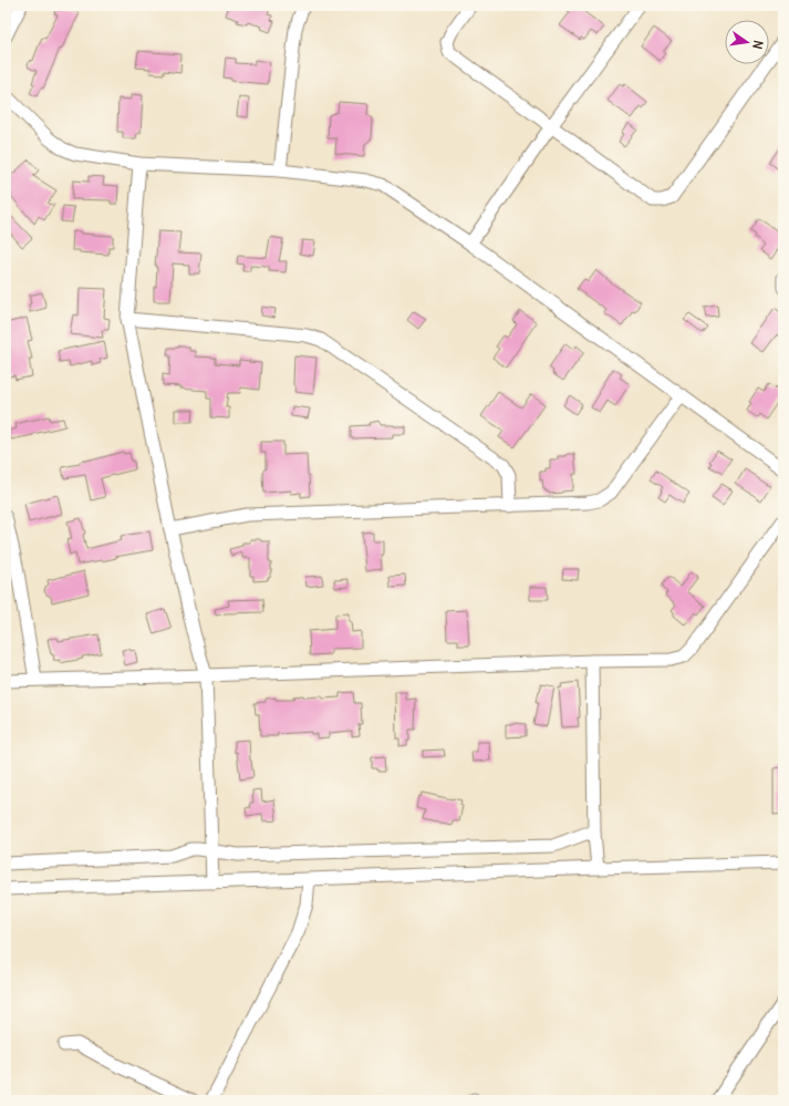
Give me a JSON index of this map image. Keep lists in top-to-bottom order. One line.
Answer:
{"north":"right"}
